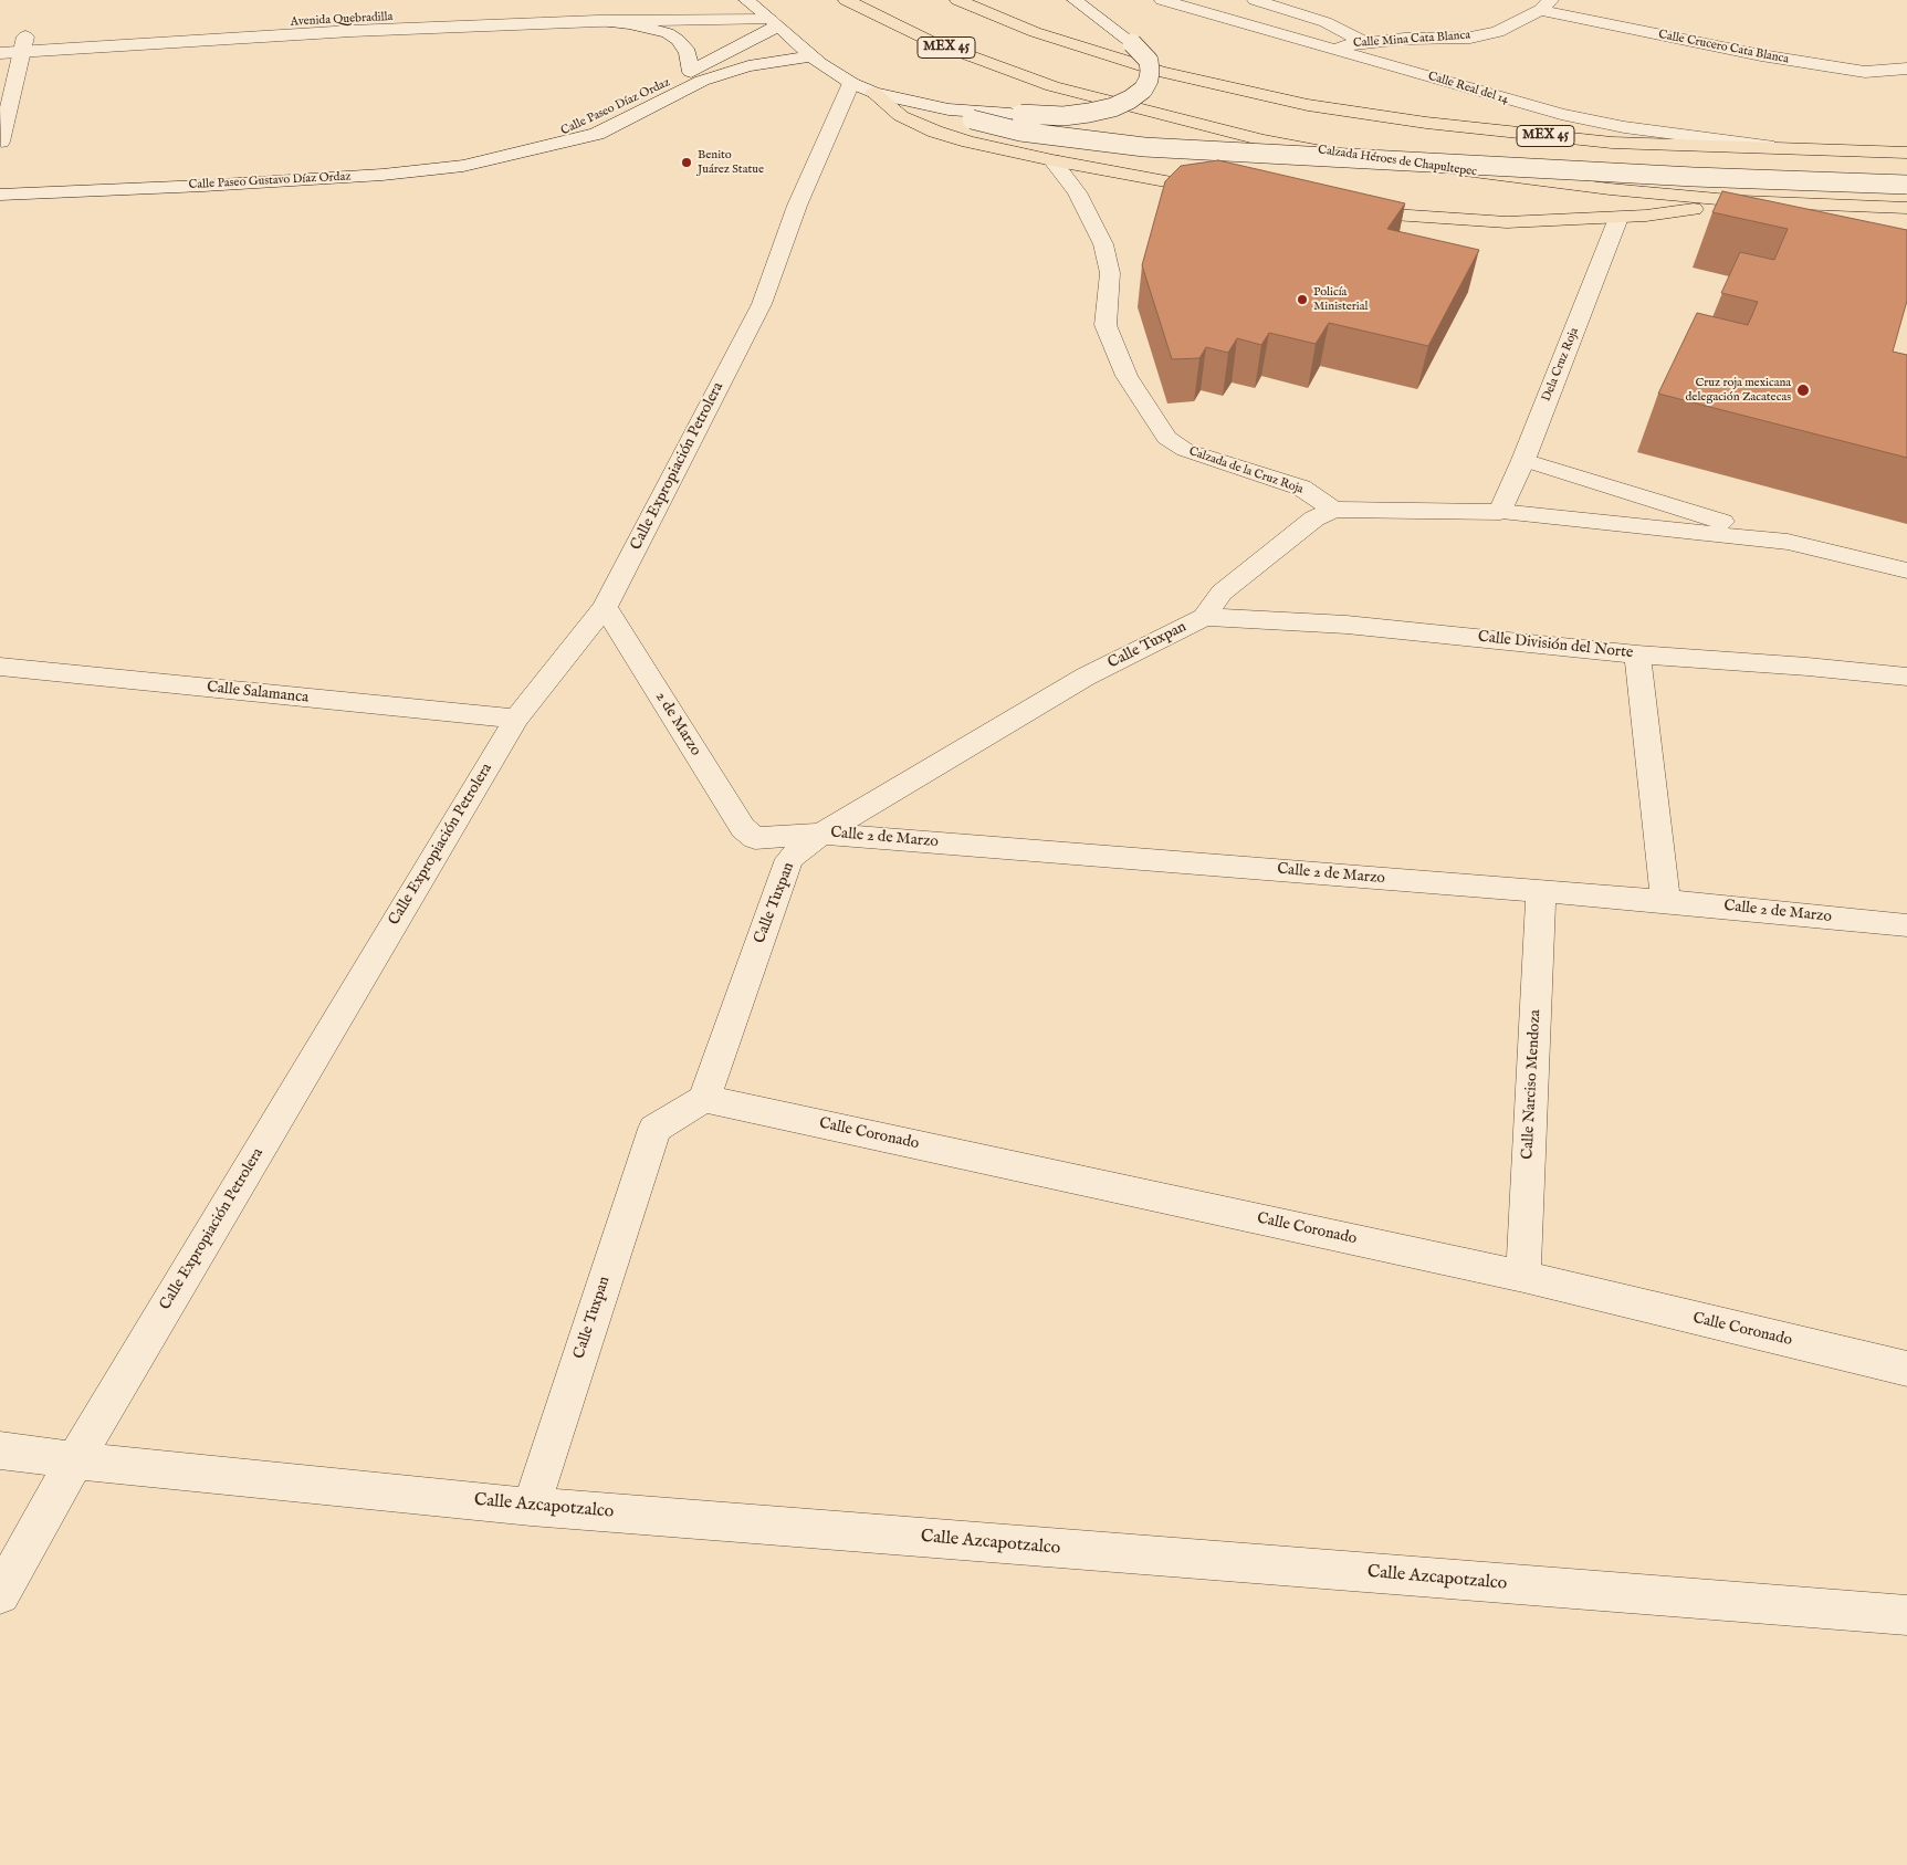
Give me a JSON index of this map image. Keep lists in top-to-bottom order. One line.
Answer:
{"streets":{"main road":["MEX 45","Calzada Héroes de Chapultepec"],"street":["Avenida Quebradilla","Calle Mina Cata Blanca","Calle Crucero Cata Blanca","Calle Real del 14","Calle Paseo Díaz Ordaz","Calle Paseo Gustavo Díaz Ordaz","Dela Cruz Roja","Calle Expropiación Petrolera","Calzada de la Cruz Roja","Calle Tuxpan","Calle División del Norte","Calle Salamanca","2 de Marzo","Calle 2 de Marzo","Calle Narciso Mendoza","Calle Coronado","Calle Azcapotzalco"]},"crossings":[["Calle Mina Cata Blanca","Calle Crucero Cata Blanca"],["Calle Mina Cata Blanca","Calle Real del 14"],["MEX 45","Calle Real del 14"],["Calle Paseo Díaz Ordaz","Calle Paseo Gustavo Díaz Ordaz"],["Calle Expropiación Petrolera","Calle Salamanca"],["Calle Expropiación Petrolera","2 de Marzo"],["Calle Expropiación Petrolera","Calle Azcapotzalco"],["Calzada de la Cruz Roja","Calle Tuxpan"],["Calle Tuxpan","Calle División del Norte"],["Calle Tuxpan","Calle 2 de Marzo"],["Calle Tuxpan","Calle Coronado"],["Calle Tuxpan","Calle Azcapotzalco"],["2 de Marzo","Calle 2 de Marzo"],["Calle 2 de Marzo","Calle Narciso Mendoza"],["Calle Narciso Mendoza","Calle Coronado"]],"places":["Benito Juárez Statue","Policía Ministerial","Cruz roja mexicana delegación Zacatecas"]}
